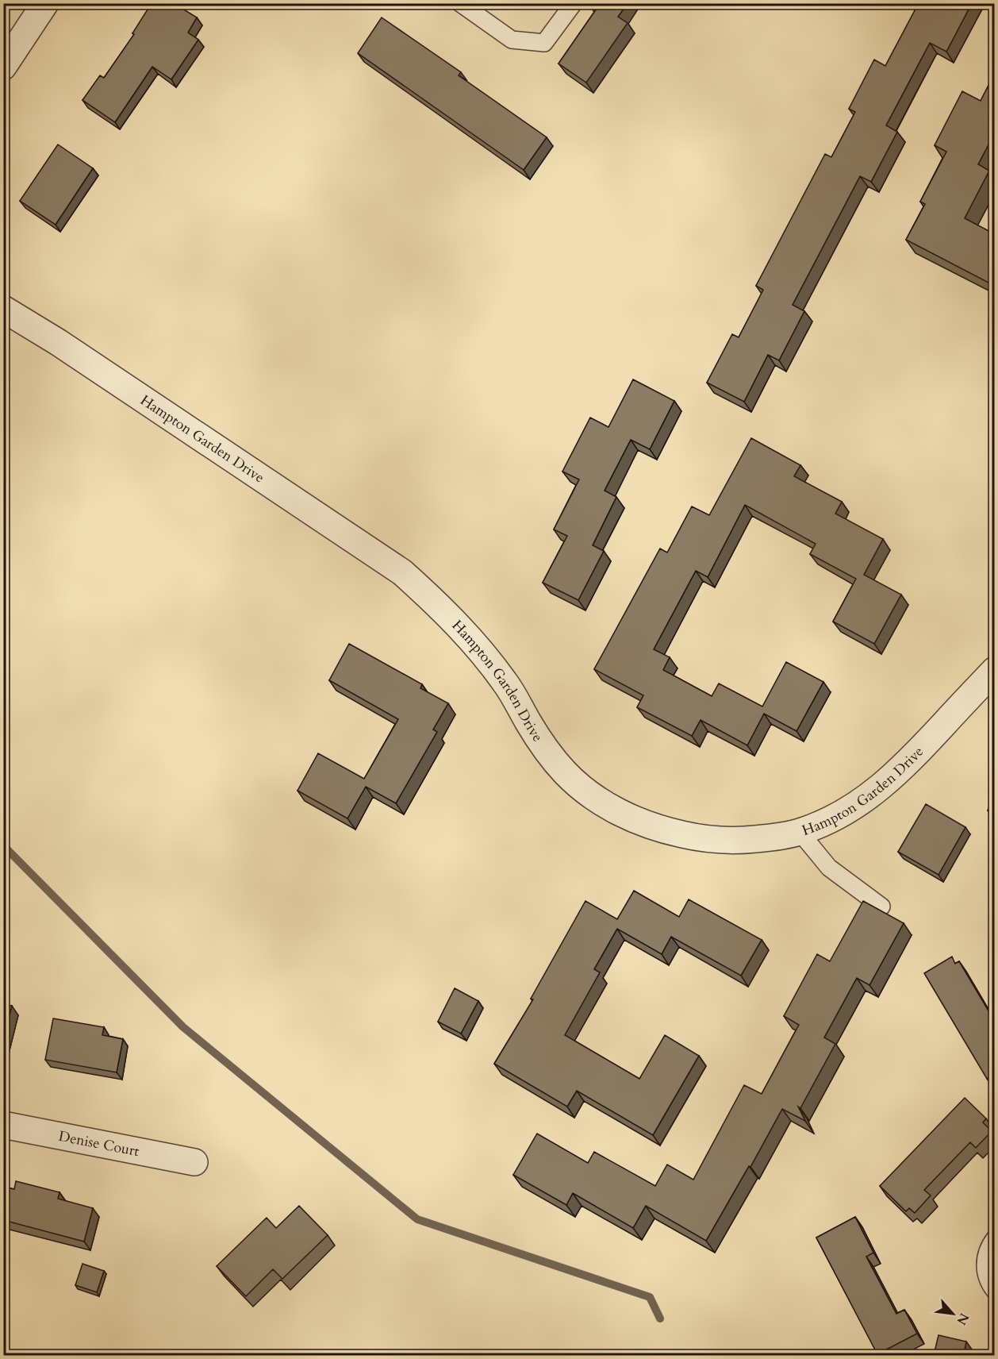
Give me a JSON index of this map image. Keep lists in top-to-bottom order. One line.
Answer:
{"streets":{"street":["Hampton Garden Drive","Denise Court"]},"north":"bottom right"}
